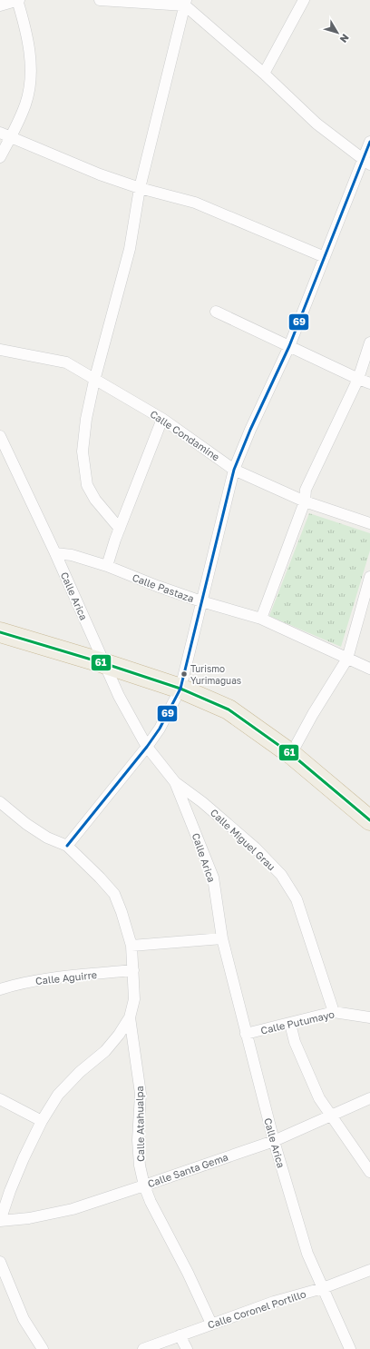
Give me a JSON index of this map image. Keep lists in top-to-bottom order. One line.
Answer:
{"streets":{"street":["Calle Condamine","Calle Pastaza","Calle Arica","Calle Miguel Grau","Calle Aguirre","Calle Putumayo","Calle Atahualpa","Calle Santa Gema","Calle Coronel Portillo"]},"crossings":[["Calle Pastaza","Calle Arica"],["Calle Arica","Calle Miguel Grau"],["Calle Arica","Calle Putumayo"],["Calle Arica","Calle Santa Gema"],["Calle Arica","Calle Coronel Portillo"],["Calle Miguel Grau","Calle Putumayo"],["Calle Atahualpa","Calle Santa Gema"],["Calle Atahualpa","Calle Coronel Portillo"]],"places":["Turismo Yurimaguas"],"lines":["transit line 69","transit line 61"],"north":"bottom right"}
